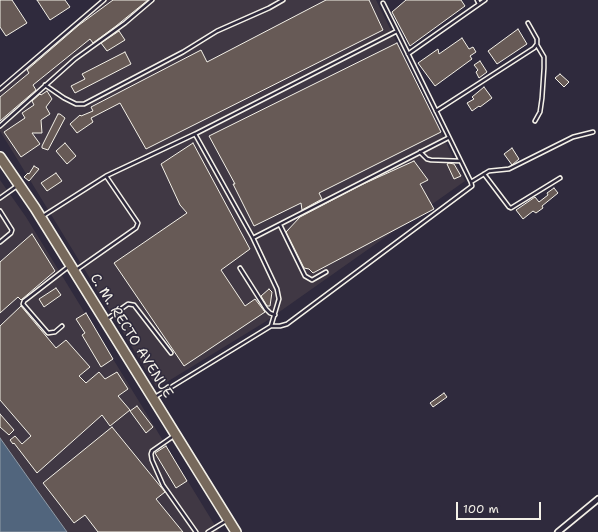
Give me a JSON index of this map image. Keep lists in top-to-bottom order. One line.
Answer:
{"streets":{"highway":["C. M. RECTO AVENUE"]},"scale_bar":"100 m"}
